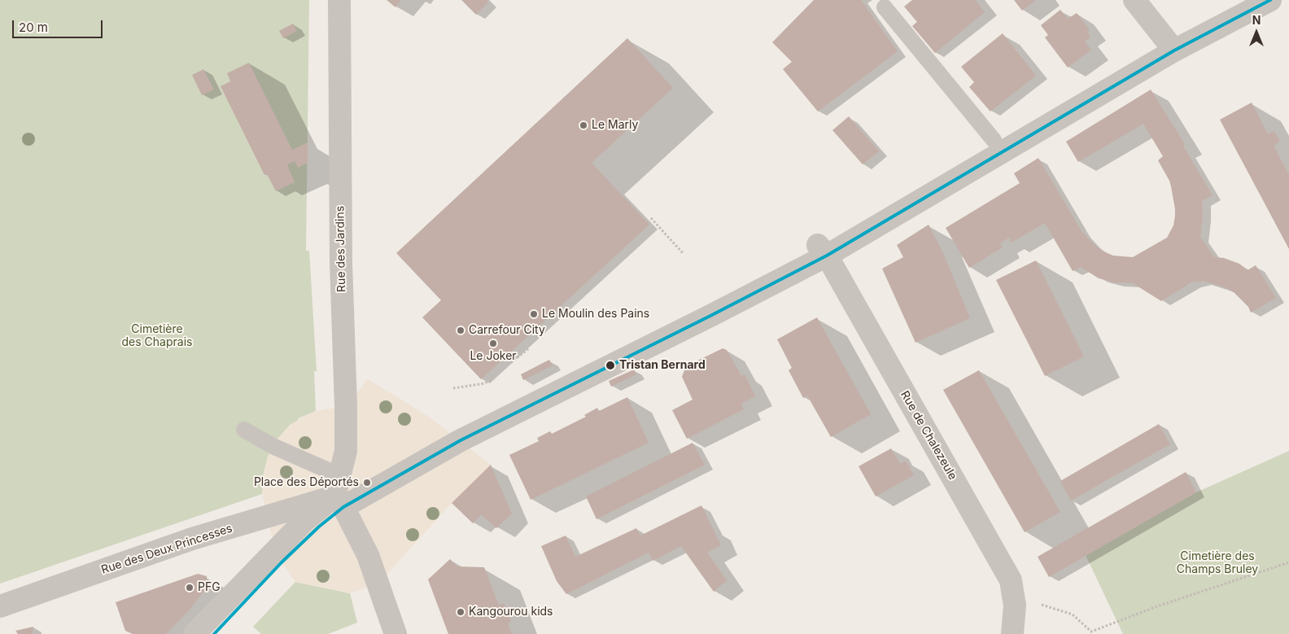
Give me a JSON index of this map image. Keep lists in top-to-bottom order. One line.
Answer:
{"streets":{"street":["Rue des Jardins","Rue de Chalezeule","Rue des Deux Princesses"]},"crossings":[["Rue des Jardins","Rue des Deux Princesses"]],"parks":["Cimetière des Chaprais","Cimetière des Champs Bruley"],"places":["Le Marly","Le Moulin des Pains","Carrefour City","Le Joker","Tristan Bernard","Place des Déportés","PFG","Kangourou kids"],"scale_bar":"20 m","north":"top"}
